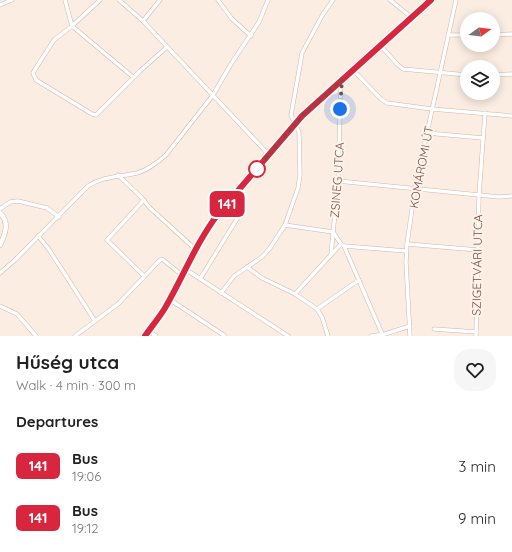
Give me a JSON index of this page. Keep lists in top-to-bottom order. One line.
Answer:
{"streets":{"street":["KOMÁROMI ÚT","ZSINEG UTCA","SZIGETVÁRI UTCA"]},"lines":["bus line 141"],"north":"right","page":{"on_map":"141","heading":[["Hűség utca","Walk · 4 min · 300 m"],"Departures"],"list":[{"mark":"141","name":"Bus","note":"19:06","value":"3 min"},{"mark":"141","name":"Bus","note":"19:12","value":"9 min"}]}}
